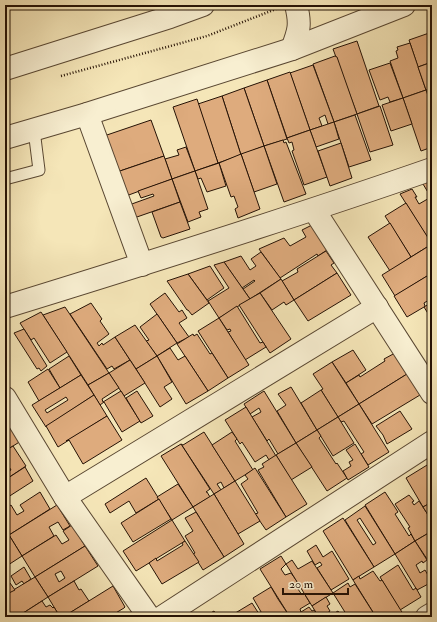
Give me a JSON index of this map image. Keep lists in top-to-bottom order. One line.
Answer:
{"scale_bar":"20 m"}
